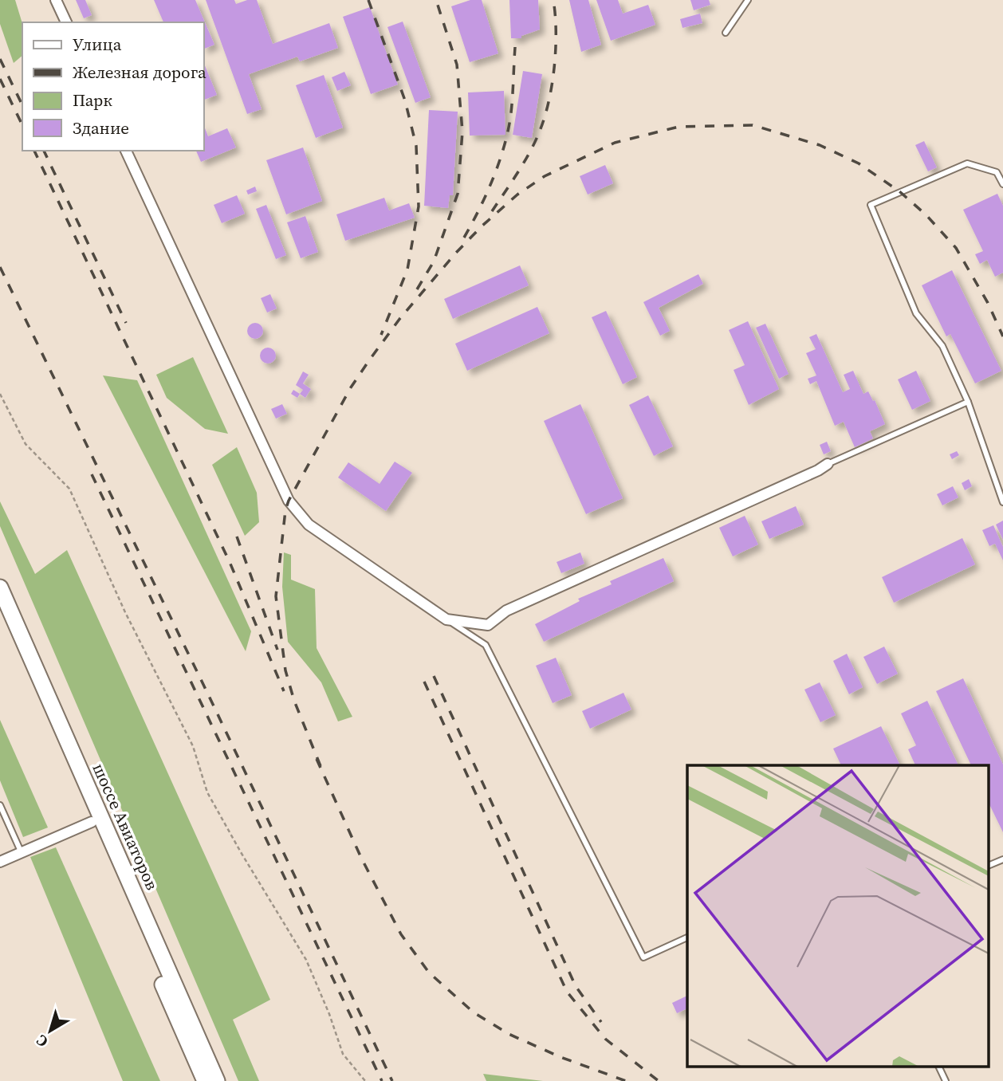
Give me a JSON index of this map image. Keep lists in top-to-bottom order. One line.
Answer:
{"streets":{"main road":["шоссе Авиаторов"]},"legend":["Улица","Железная дорога","Парк","Здание"],"north":"bottom left"}
